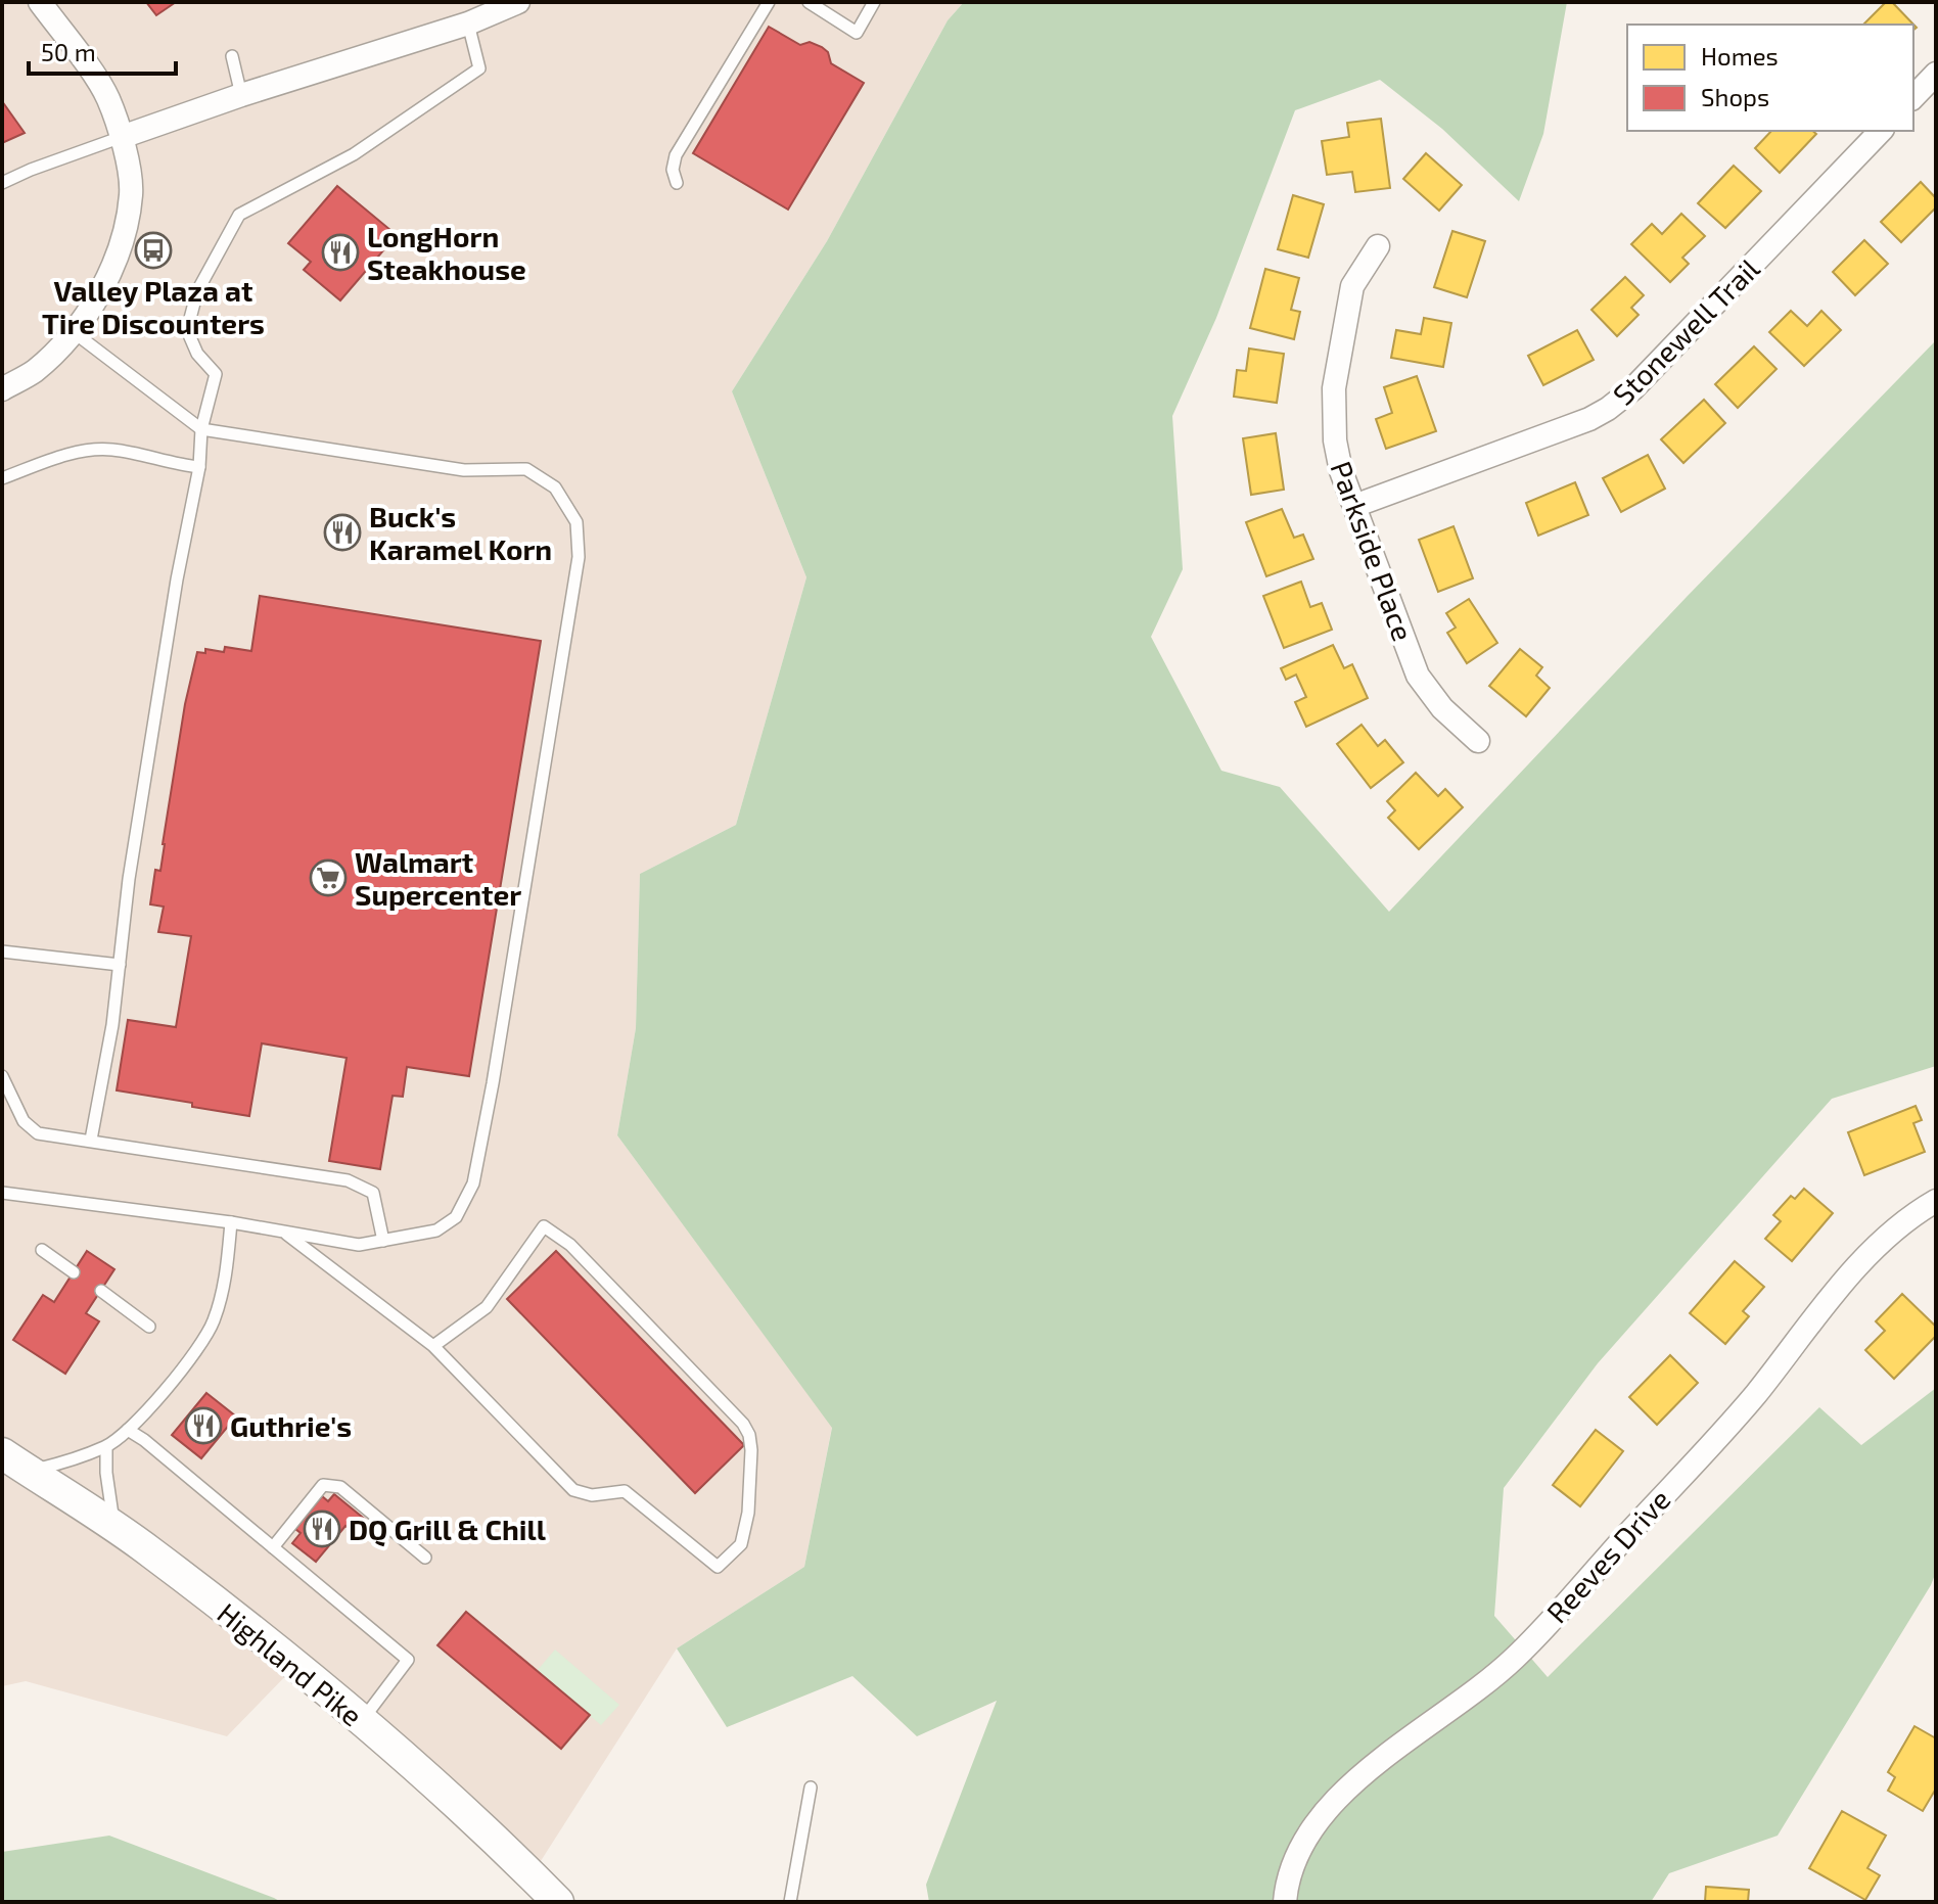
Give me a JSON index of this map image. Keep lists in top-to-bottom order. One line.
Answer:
{"streets":{"main road":["Highland Pike"],"street":["Stonewell Trail","Parkside Place","Reeves Drive"]},"crossings":[["Stonewell Trail","Parkside Place"]],"places":{"bus stop":["Valley Plaza at Tire Discounters"],"restaurant":["LongHorn Steakhouse","Buck's Karamel Korn","Guthrie's","DQ Grill & Chill"],"supermarket":["Walmart Supercenter"]},"legend":["Homes","Shops"],"scale_bar":"50 m"}
